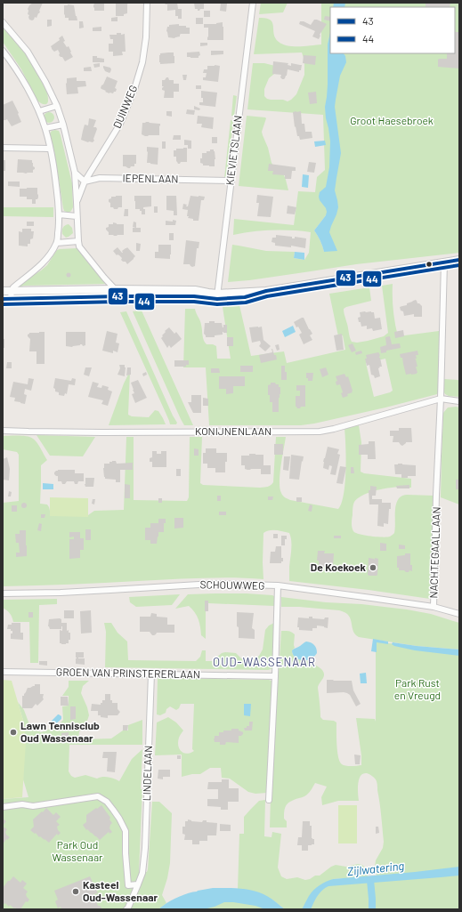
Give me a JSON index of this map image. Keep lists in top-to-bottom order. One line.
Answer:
{"streets":{"street":["DUINWEG","KIEVIETSLAAN","IEPENLAAN","KONIJNENLAAN","NACHTEGAALLAAN","SCHOUWWEG","GROEN VAN PRINSTERERLAAN","LINDELAAN"]},"crossings":[["DUINWEG","IEPENLAAN"],["KIEVIETSLAAN","IEPENLAAN"],["KONIJNENLAAN","NACHTEGAALLAAN"],["NACHTEGAALLAAN","SCHOUWWEG"],["GROEN VAN PRINSTERERLAAN","LINDELAAN"]],"districts":["OUD-WASSENAAR"],"water":["Zijlwatering"],"parks":["Groot Haesebroek","Park Rust en Vreugd","Park Oud Wassenaar"],"places":["De Koekoek","Lawn Tennisclub Oud Wassenaar","Kasteel Oud-Wassenaar"],"lines":["transit line 43","transit line 44"],"legend":["43","44"]}
